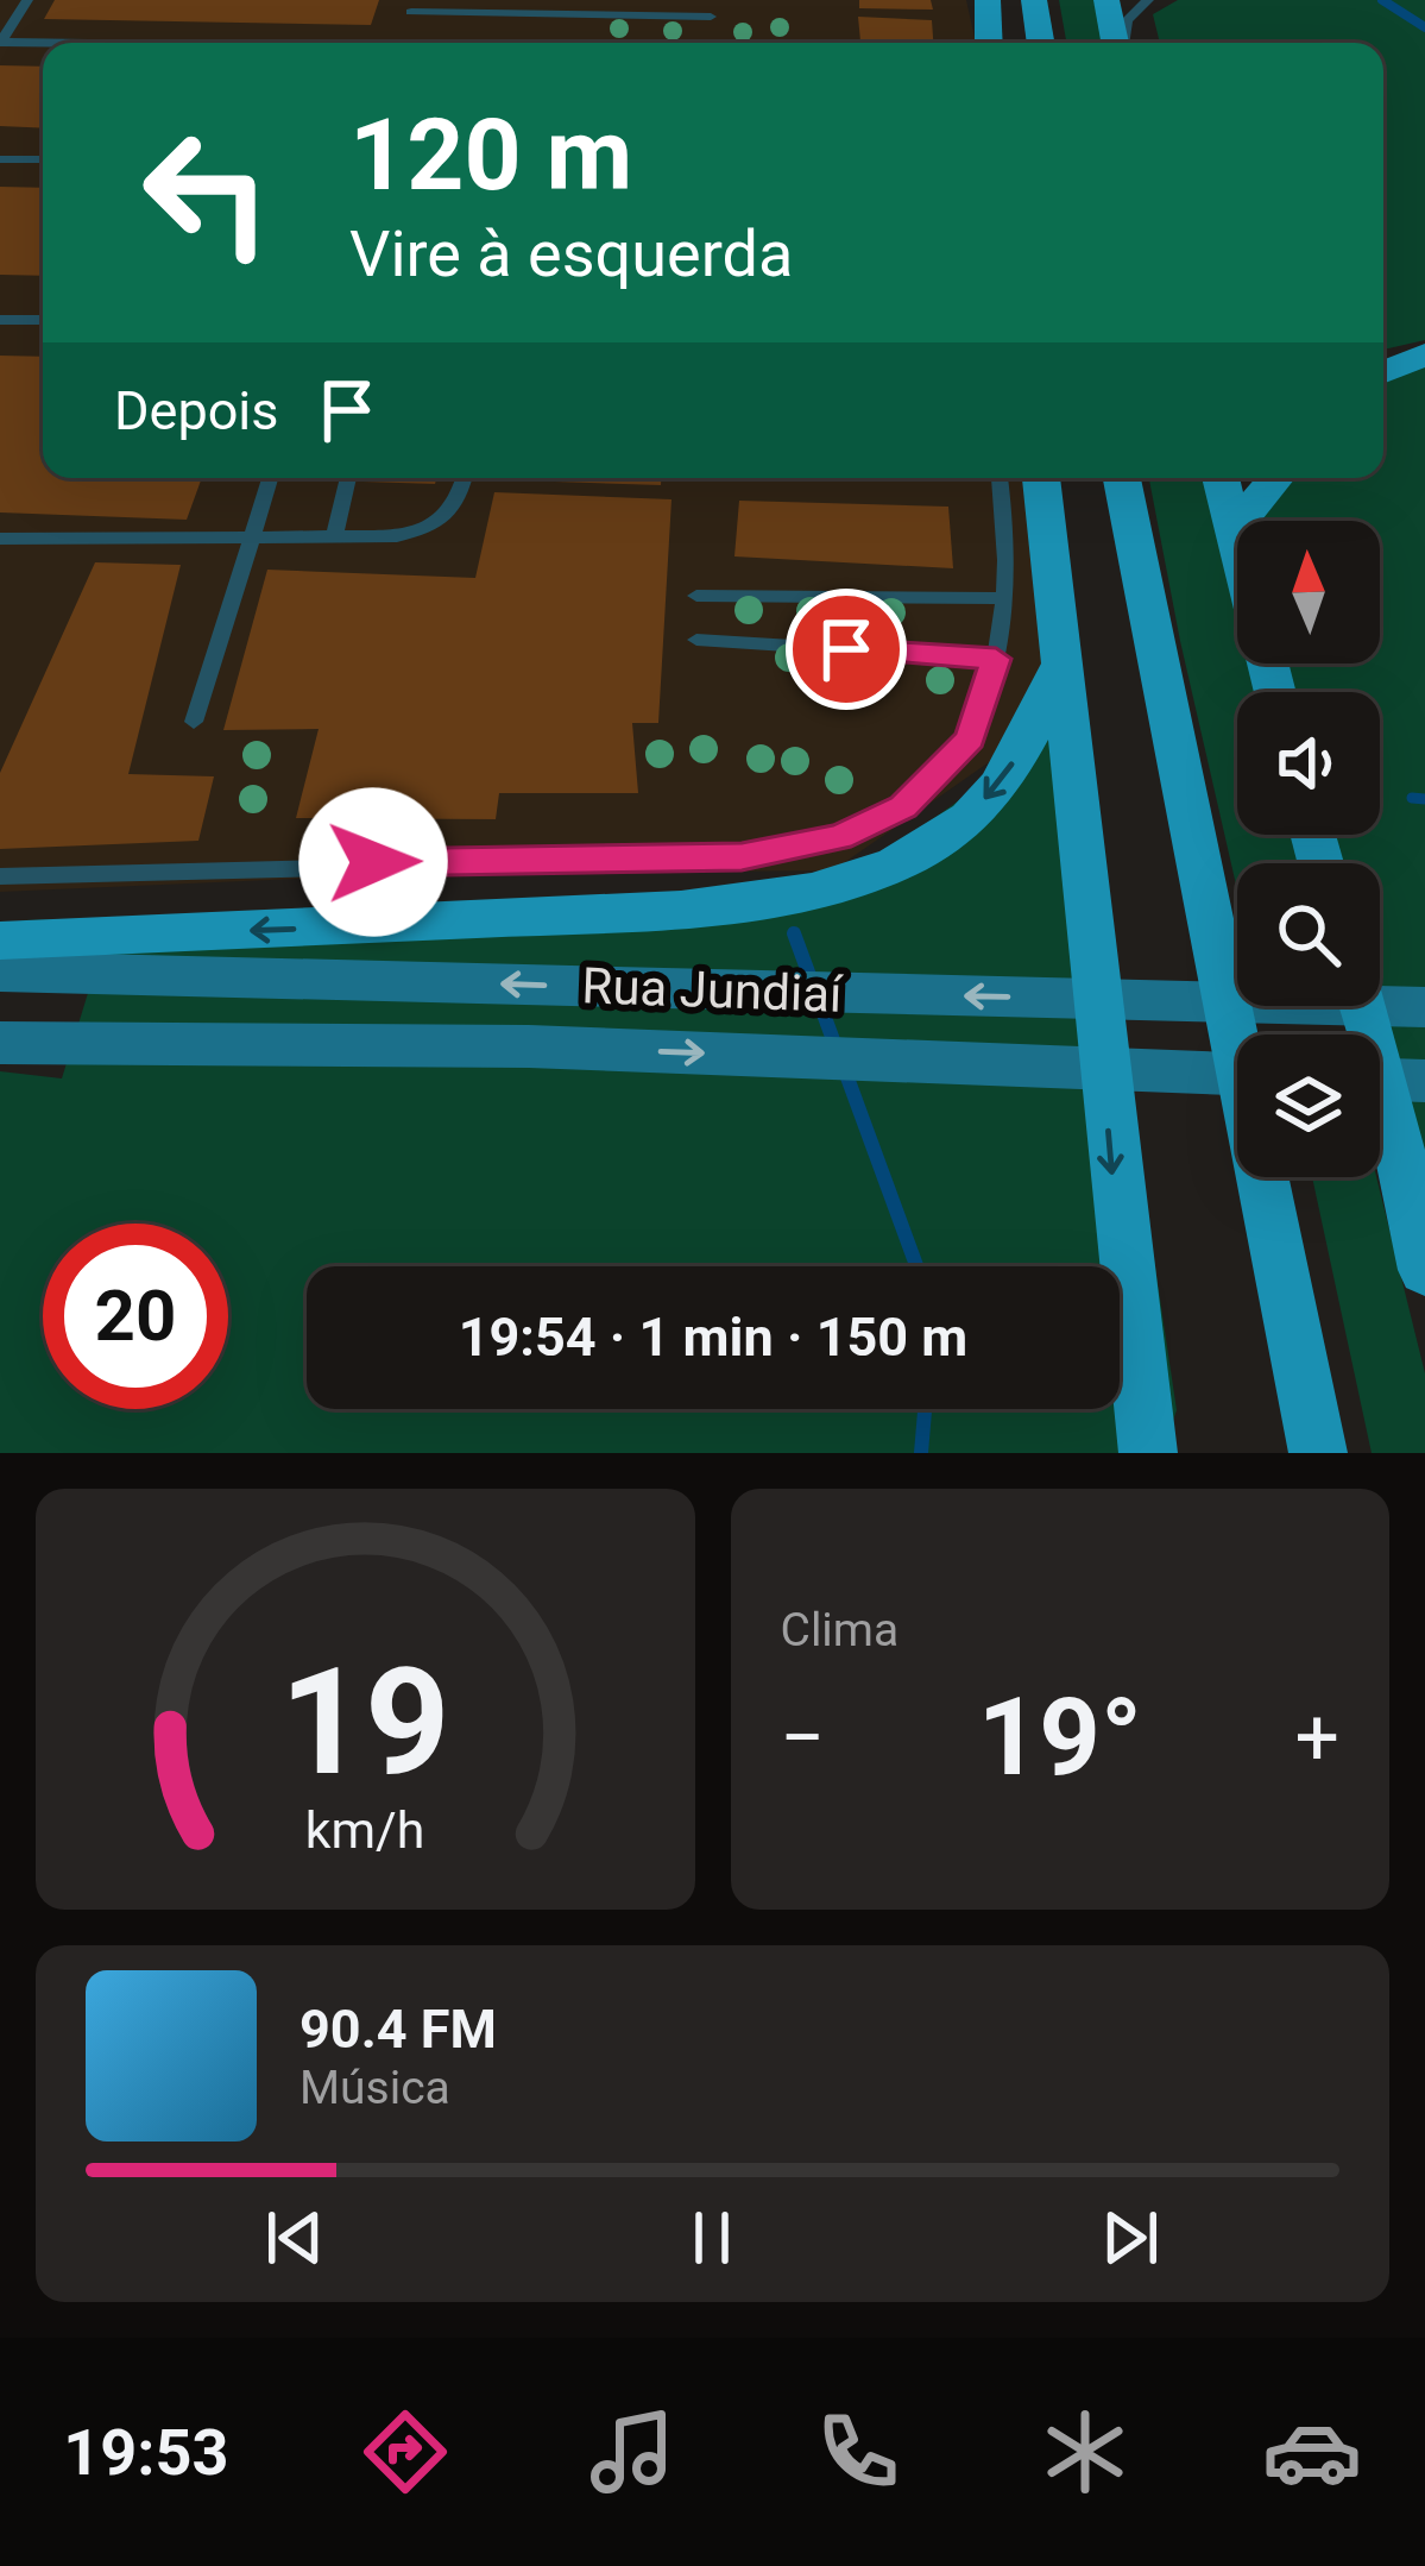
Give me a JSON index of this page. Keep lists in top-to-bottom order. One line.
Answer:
{"streets":{"main road":["Rua Jundiaí"]},"north":"top","page":{"turn":["120 m","Vire à esquerda"],"then":"Depois","limit":"20","trip":"19:54 · 1 min · 150 m","tile":"Clima","heat":["−","19°","+"],"song":["90.4 FM","Música"],"tabs":"19:53","gauge":["19","km/h"]}}
